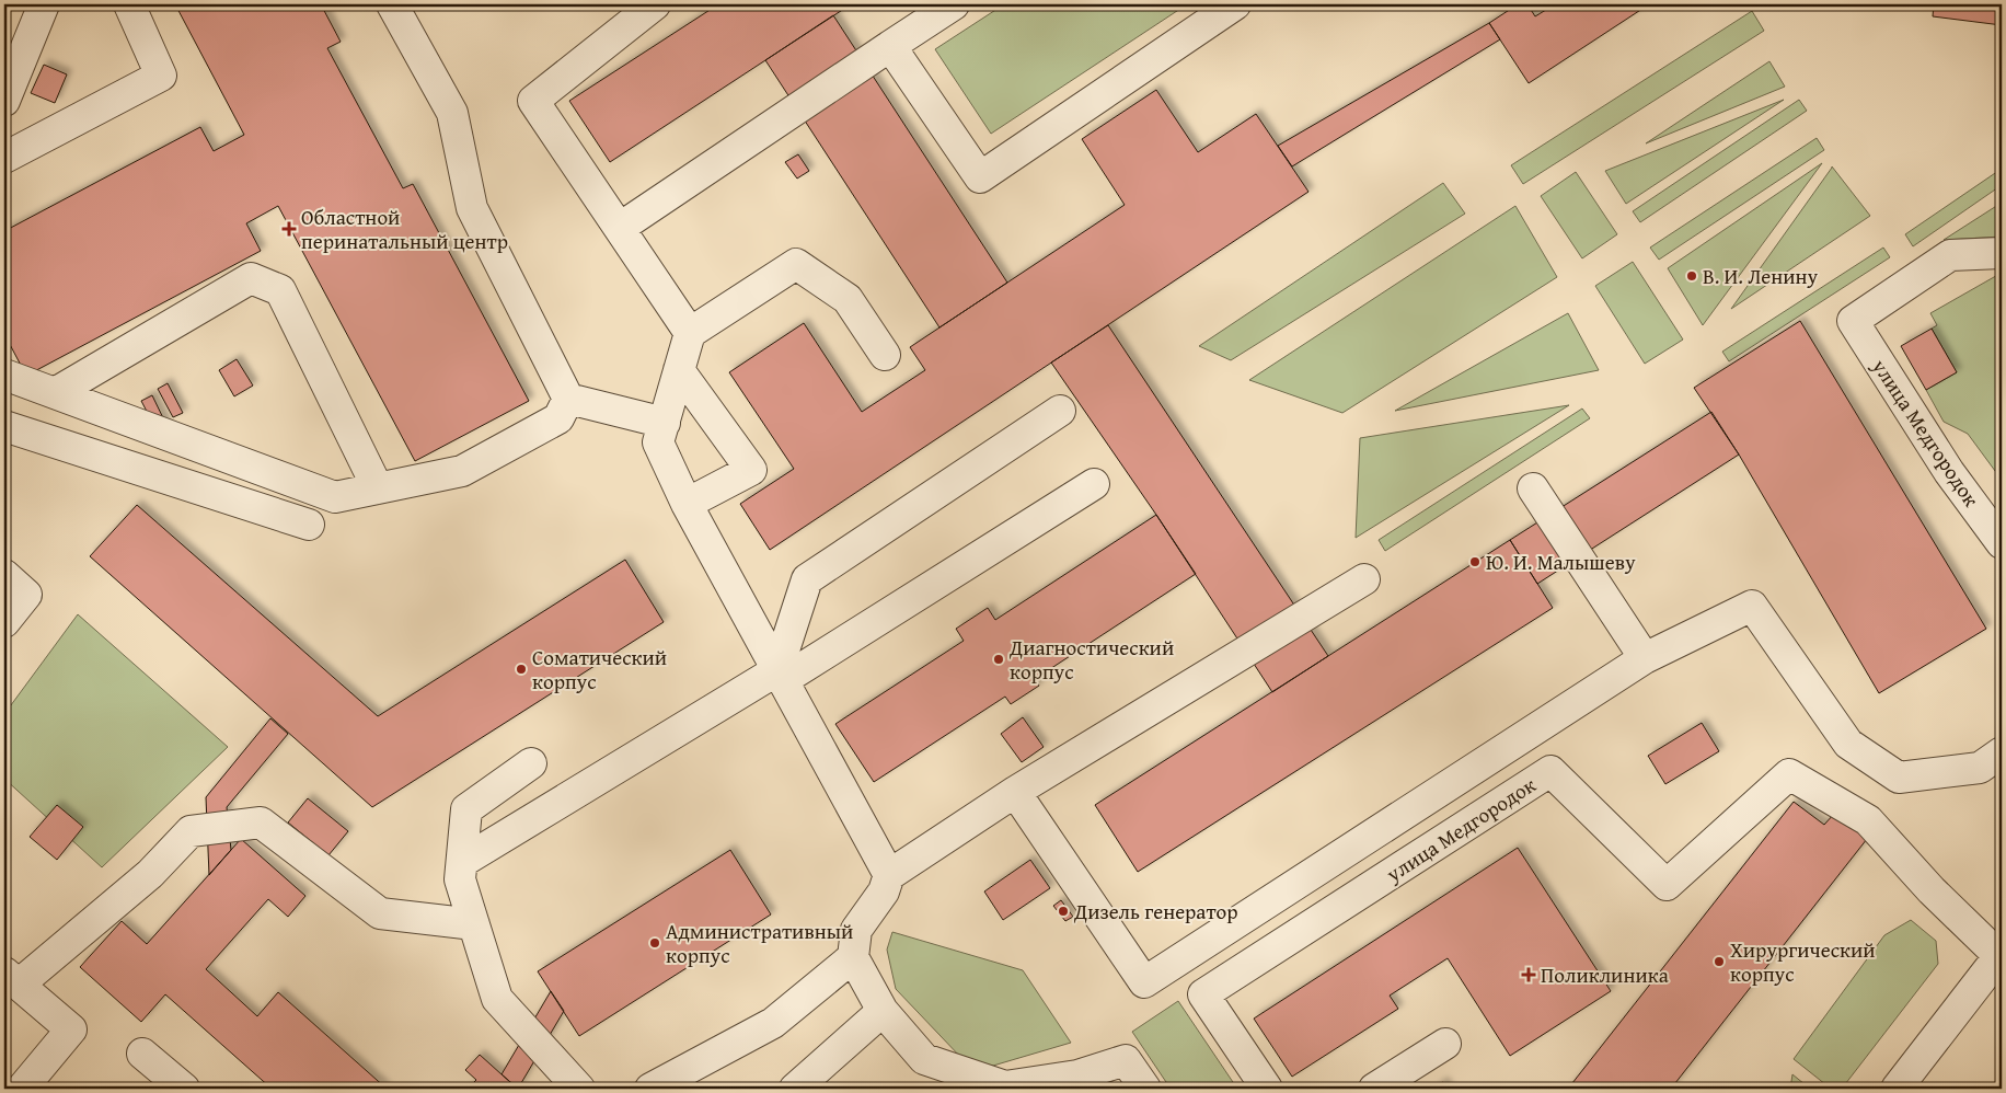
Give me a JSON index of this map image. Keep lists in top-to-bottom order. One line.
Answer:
{"streets":{"lane":["улица Медгородок"]},"places":{"health":["Областной перинатальный центр","Поликлиника"],"other":["В. И. Ленину","Ю. И. Малышеву","Диагностический корпус","Соматический корпус","Дизель генератор","Административный корпус","Хирургический корпус"]}}
